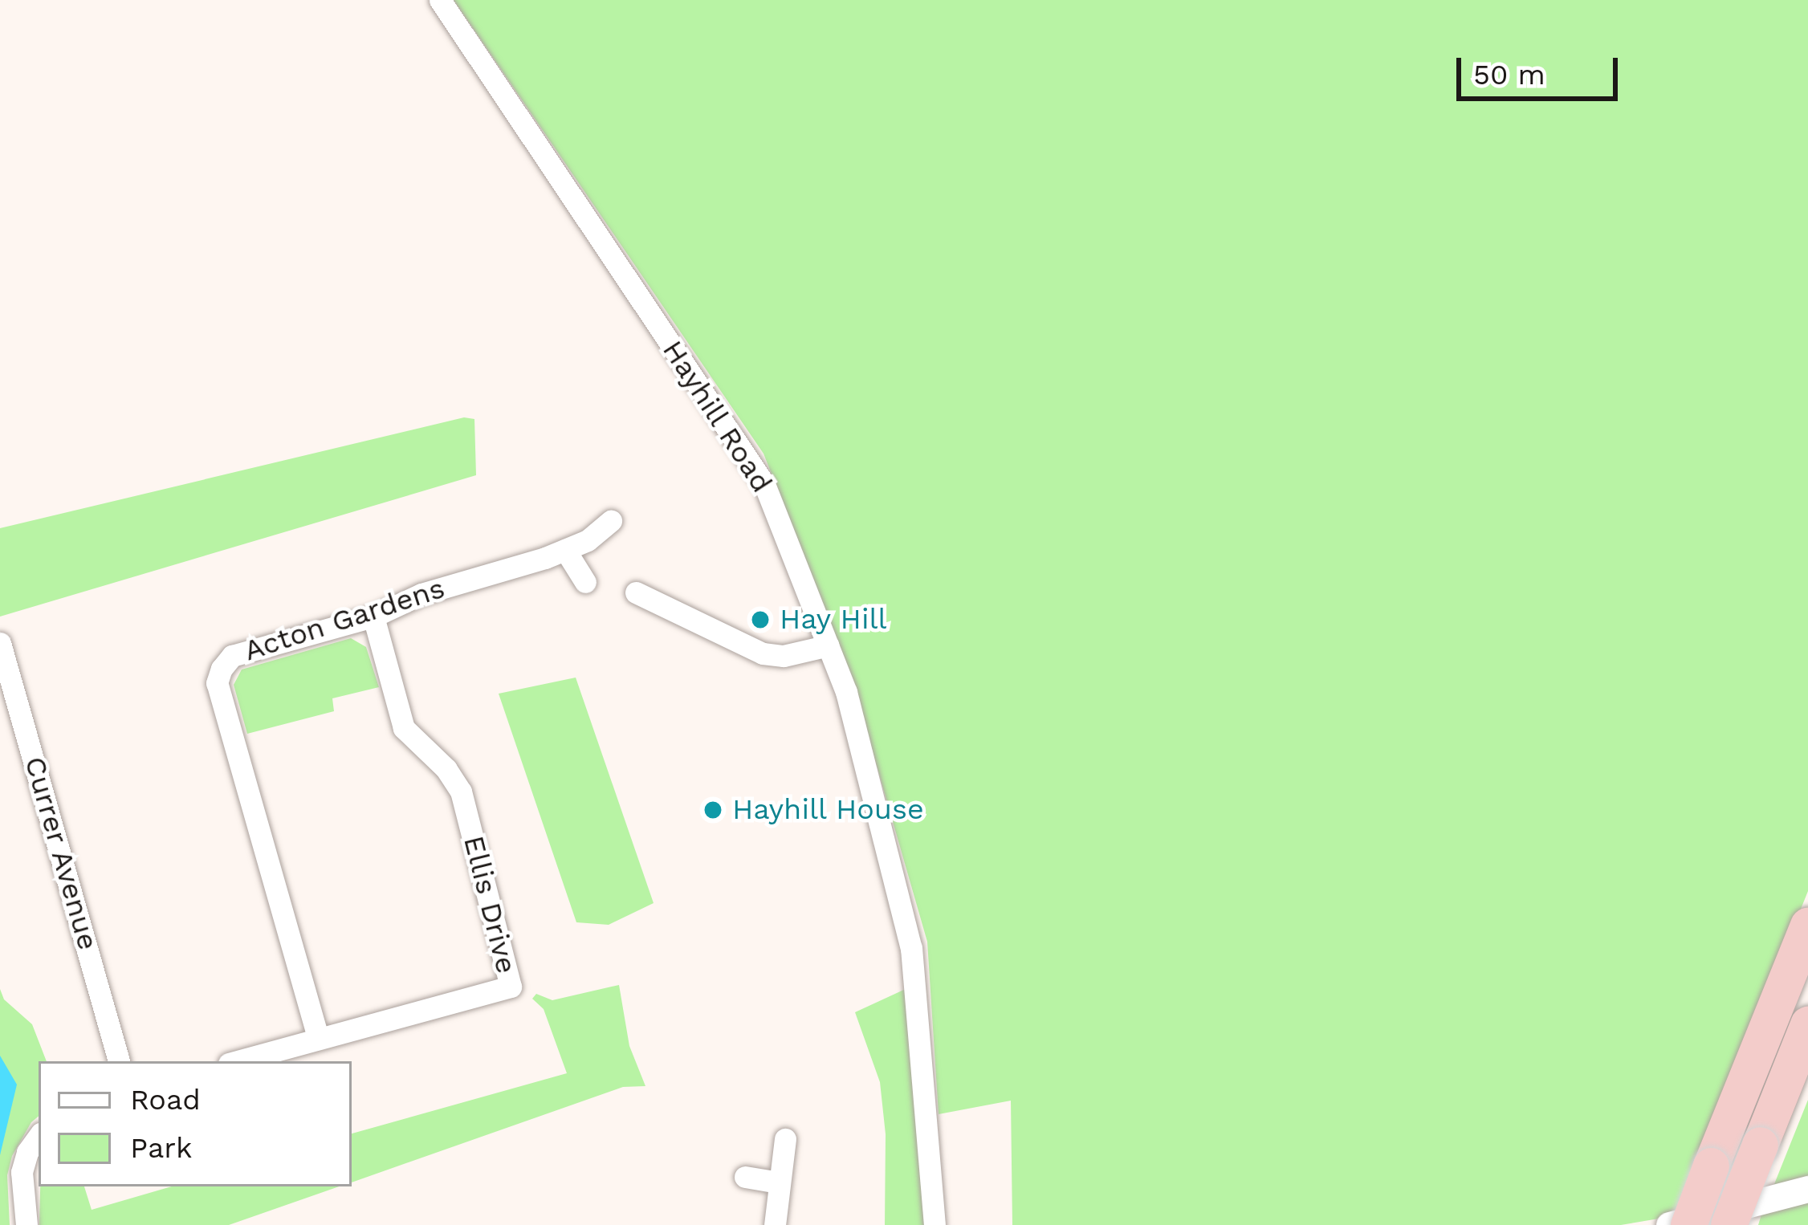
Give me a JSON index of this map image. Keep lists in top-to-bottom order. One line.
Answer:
{"streets":{"street":["Hayhill Road","Acton Gardens","Currer Avenue","Ellis Drive"]},"crossings":[["Acton Gardens","Ellis Drive"]],"places":["Hay Hill","Hayhill House"],"legend":["Road","Park"],"scale_bar":"50 m"}
